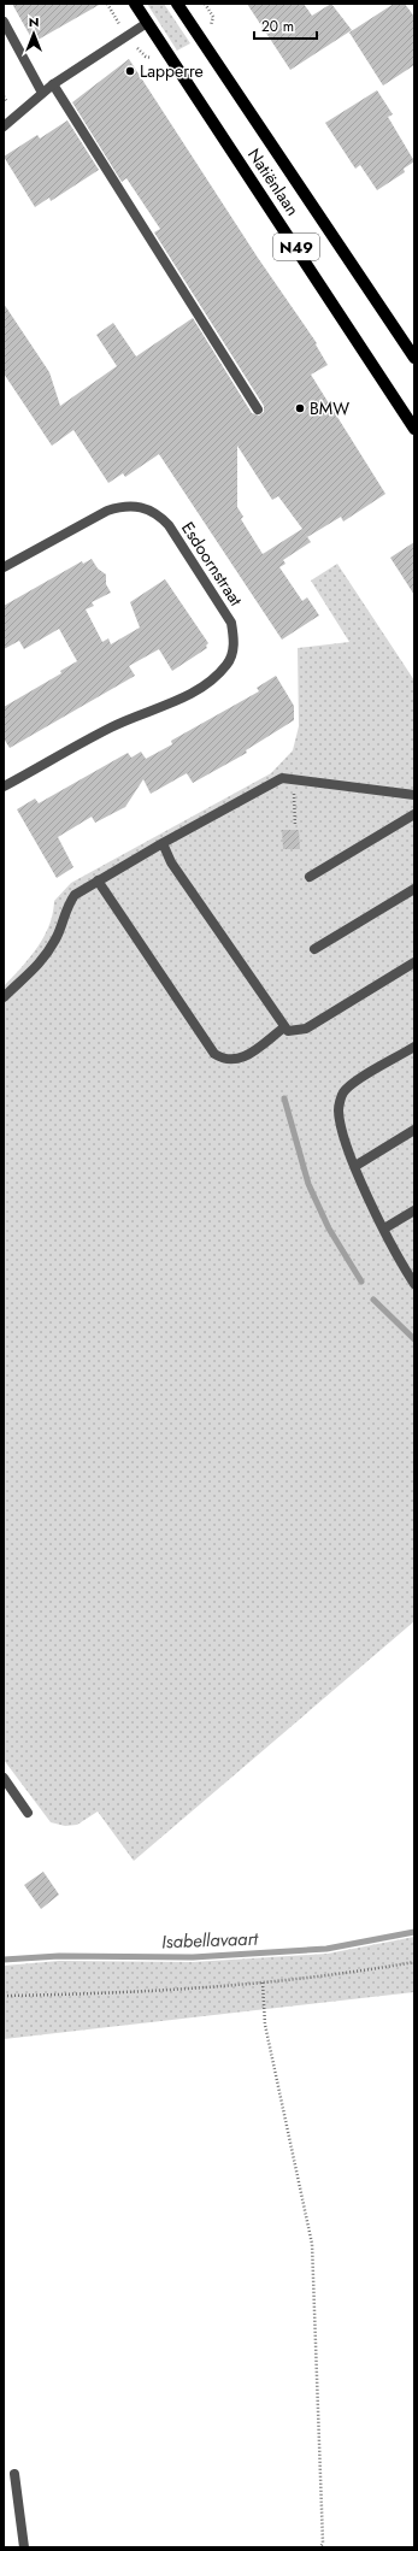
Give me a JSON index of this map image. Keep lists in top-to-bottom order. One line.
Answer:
{"streets":{"main road":["Natiënlaan","N49"],"street":["Esdoornstraat"]},"water":["Isabellavaart"],"places":["Lapperre","BMW"],"scale_bar":"20 m","north":"top"}
